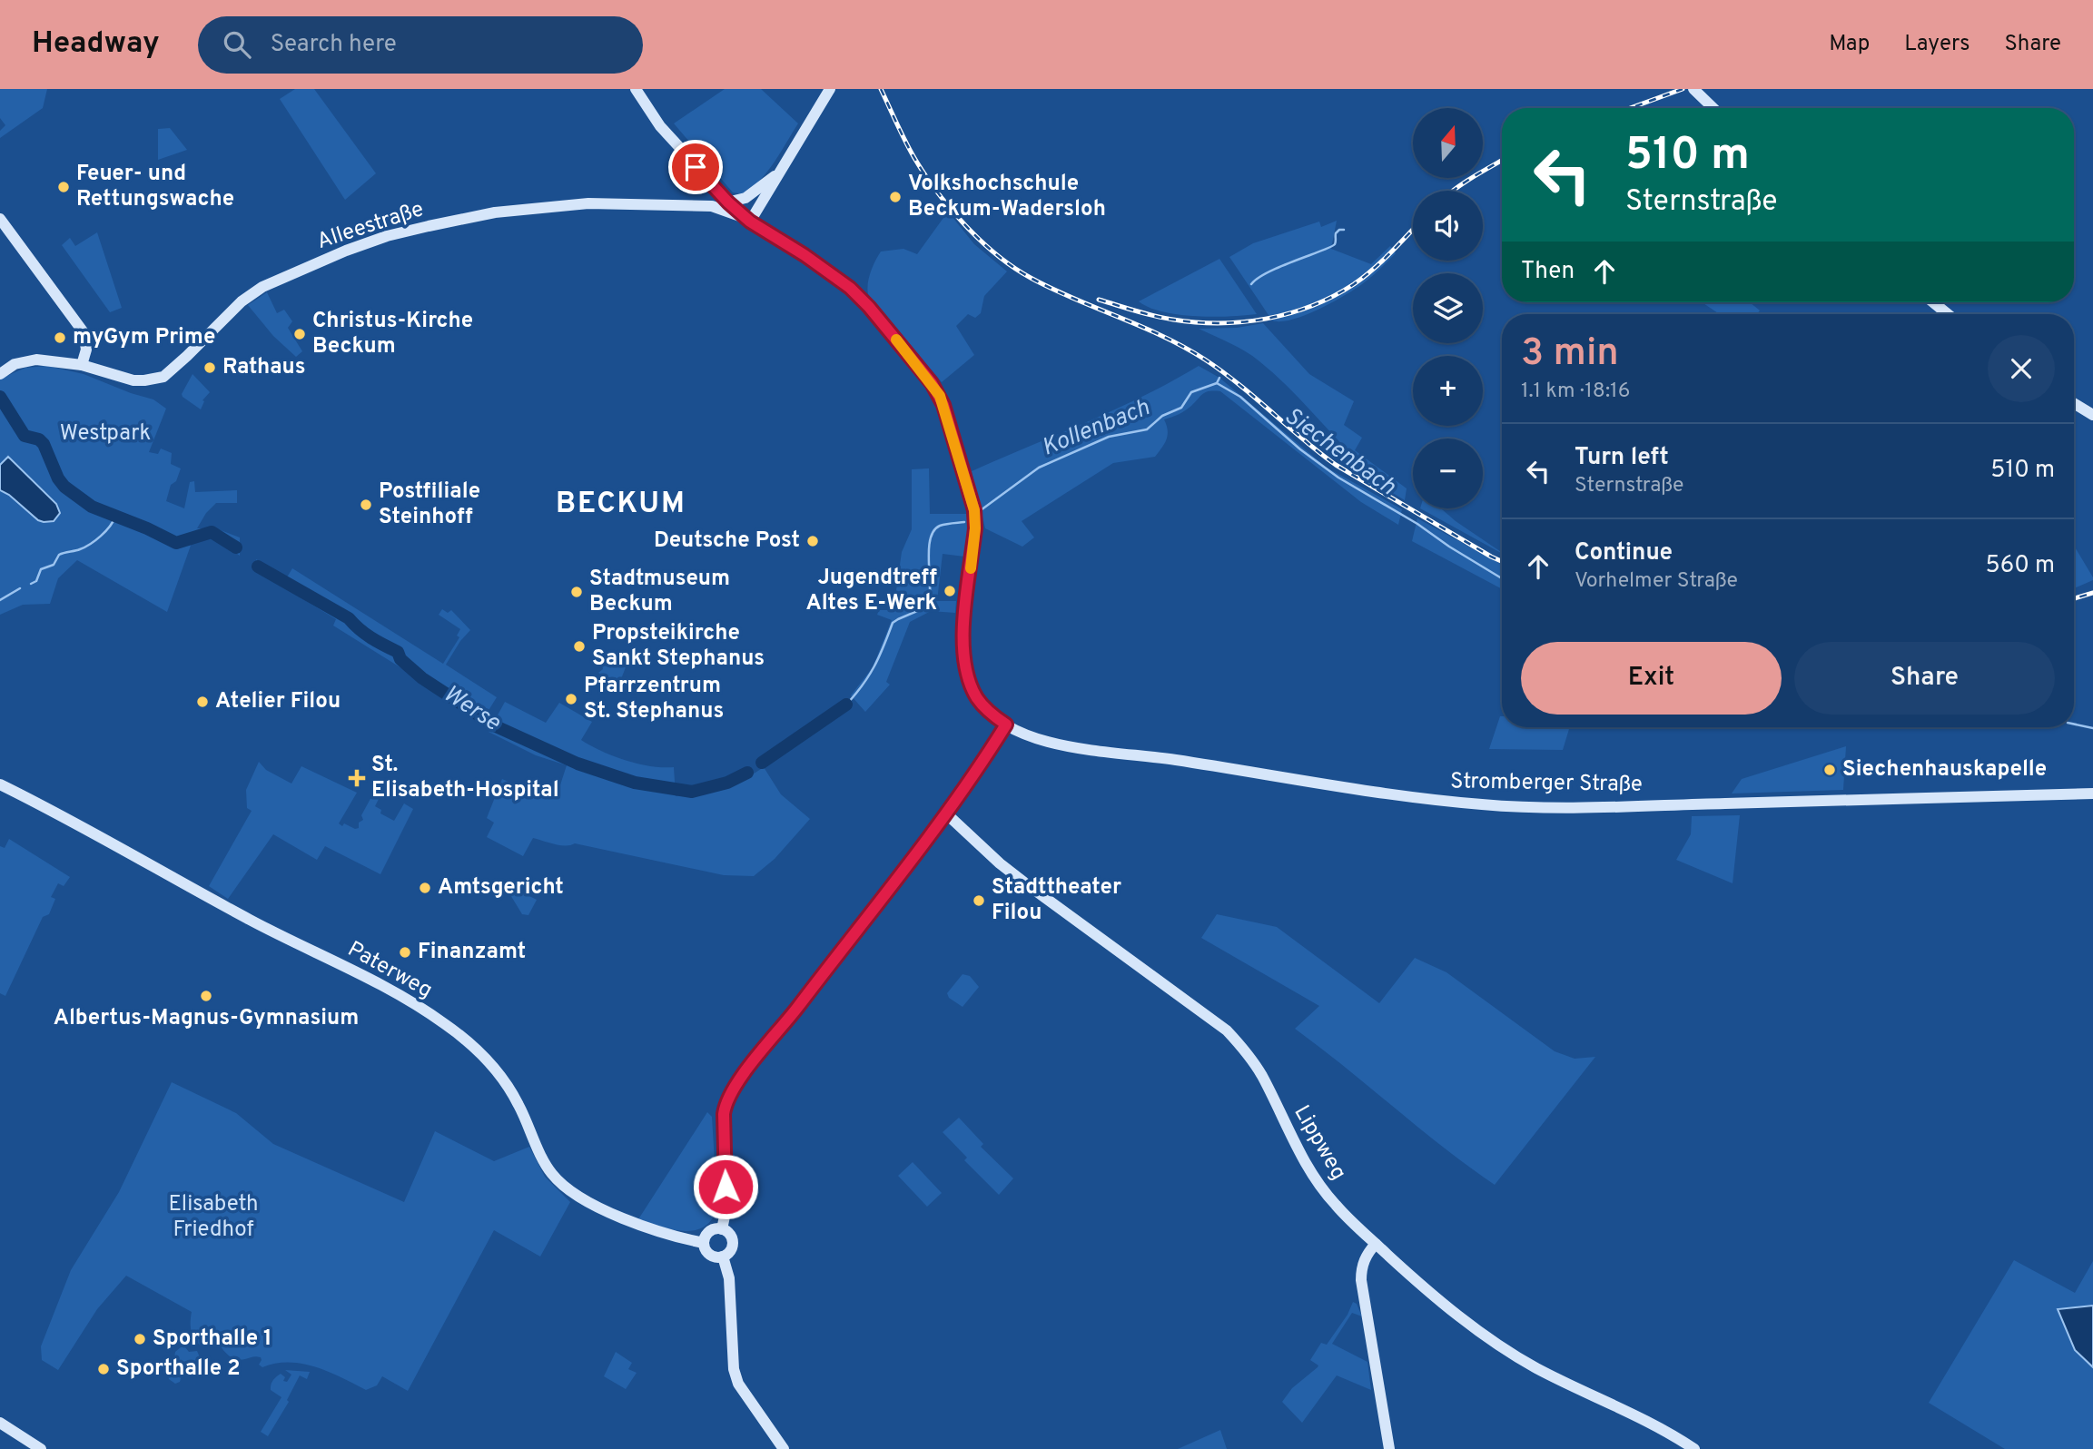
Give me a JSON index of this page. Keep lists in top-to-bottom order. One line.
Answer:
{"streets":{"main road":["Alleestraße","Stromberger Straße","Paterweg","Lippweg"]},"crossings":[["Alleestraße","Stromberger Straße"]],"districts":["BECKUM"],"water":["Kollenbach","Siechenbach","Werse"],"parks":["Westpark","Elisabeth Friedhof"],"places":{"other":["Feuer- und Rettungswache","Volkshochschule Beckum-Wadersloh","Christus-Kirche Beckum","myGym Prime","Rathaus","Postfiliale Steinhoff","Deutsche Post","Jugendtreff Altes E-Werk","Stadtmuseum Beckum","Propsteikirche Sankt Stephanus","Pfarrzentrum St. Stephanus","Atelier Filou","Siechenhauskapelle","Amtsgericht","Stadttheater Filou","Finanzamt","Albertus-Magnus-Gymnasium","Sporthalle 1","Sporthalle 2"],"health":["St. Elisabeth-Hospital"]},"north":"top","page":{"header":"Headway","search":"Search here","nav":["Map","Layers","Share"],"map_buttons":["+","−"],"turn":["510 m","Sternstraße"],"then":"Then","heading":["3 min","1.1 km · 18:16"],"list":[{"name":"Turn left","note":"Sternstraße","value":"510 m"},{"name":"Continue","note":"Vorhelmer Straße","value":"560 m"}],"buttons":["Exit","Share"]}}
